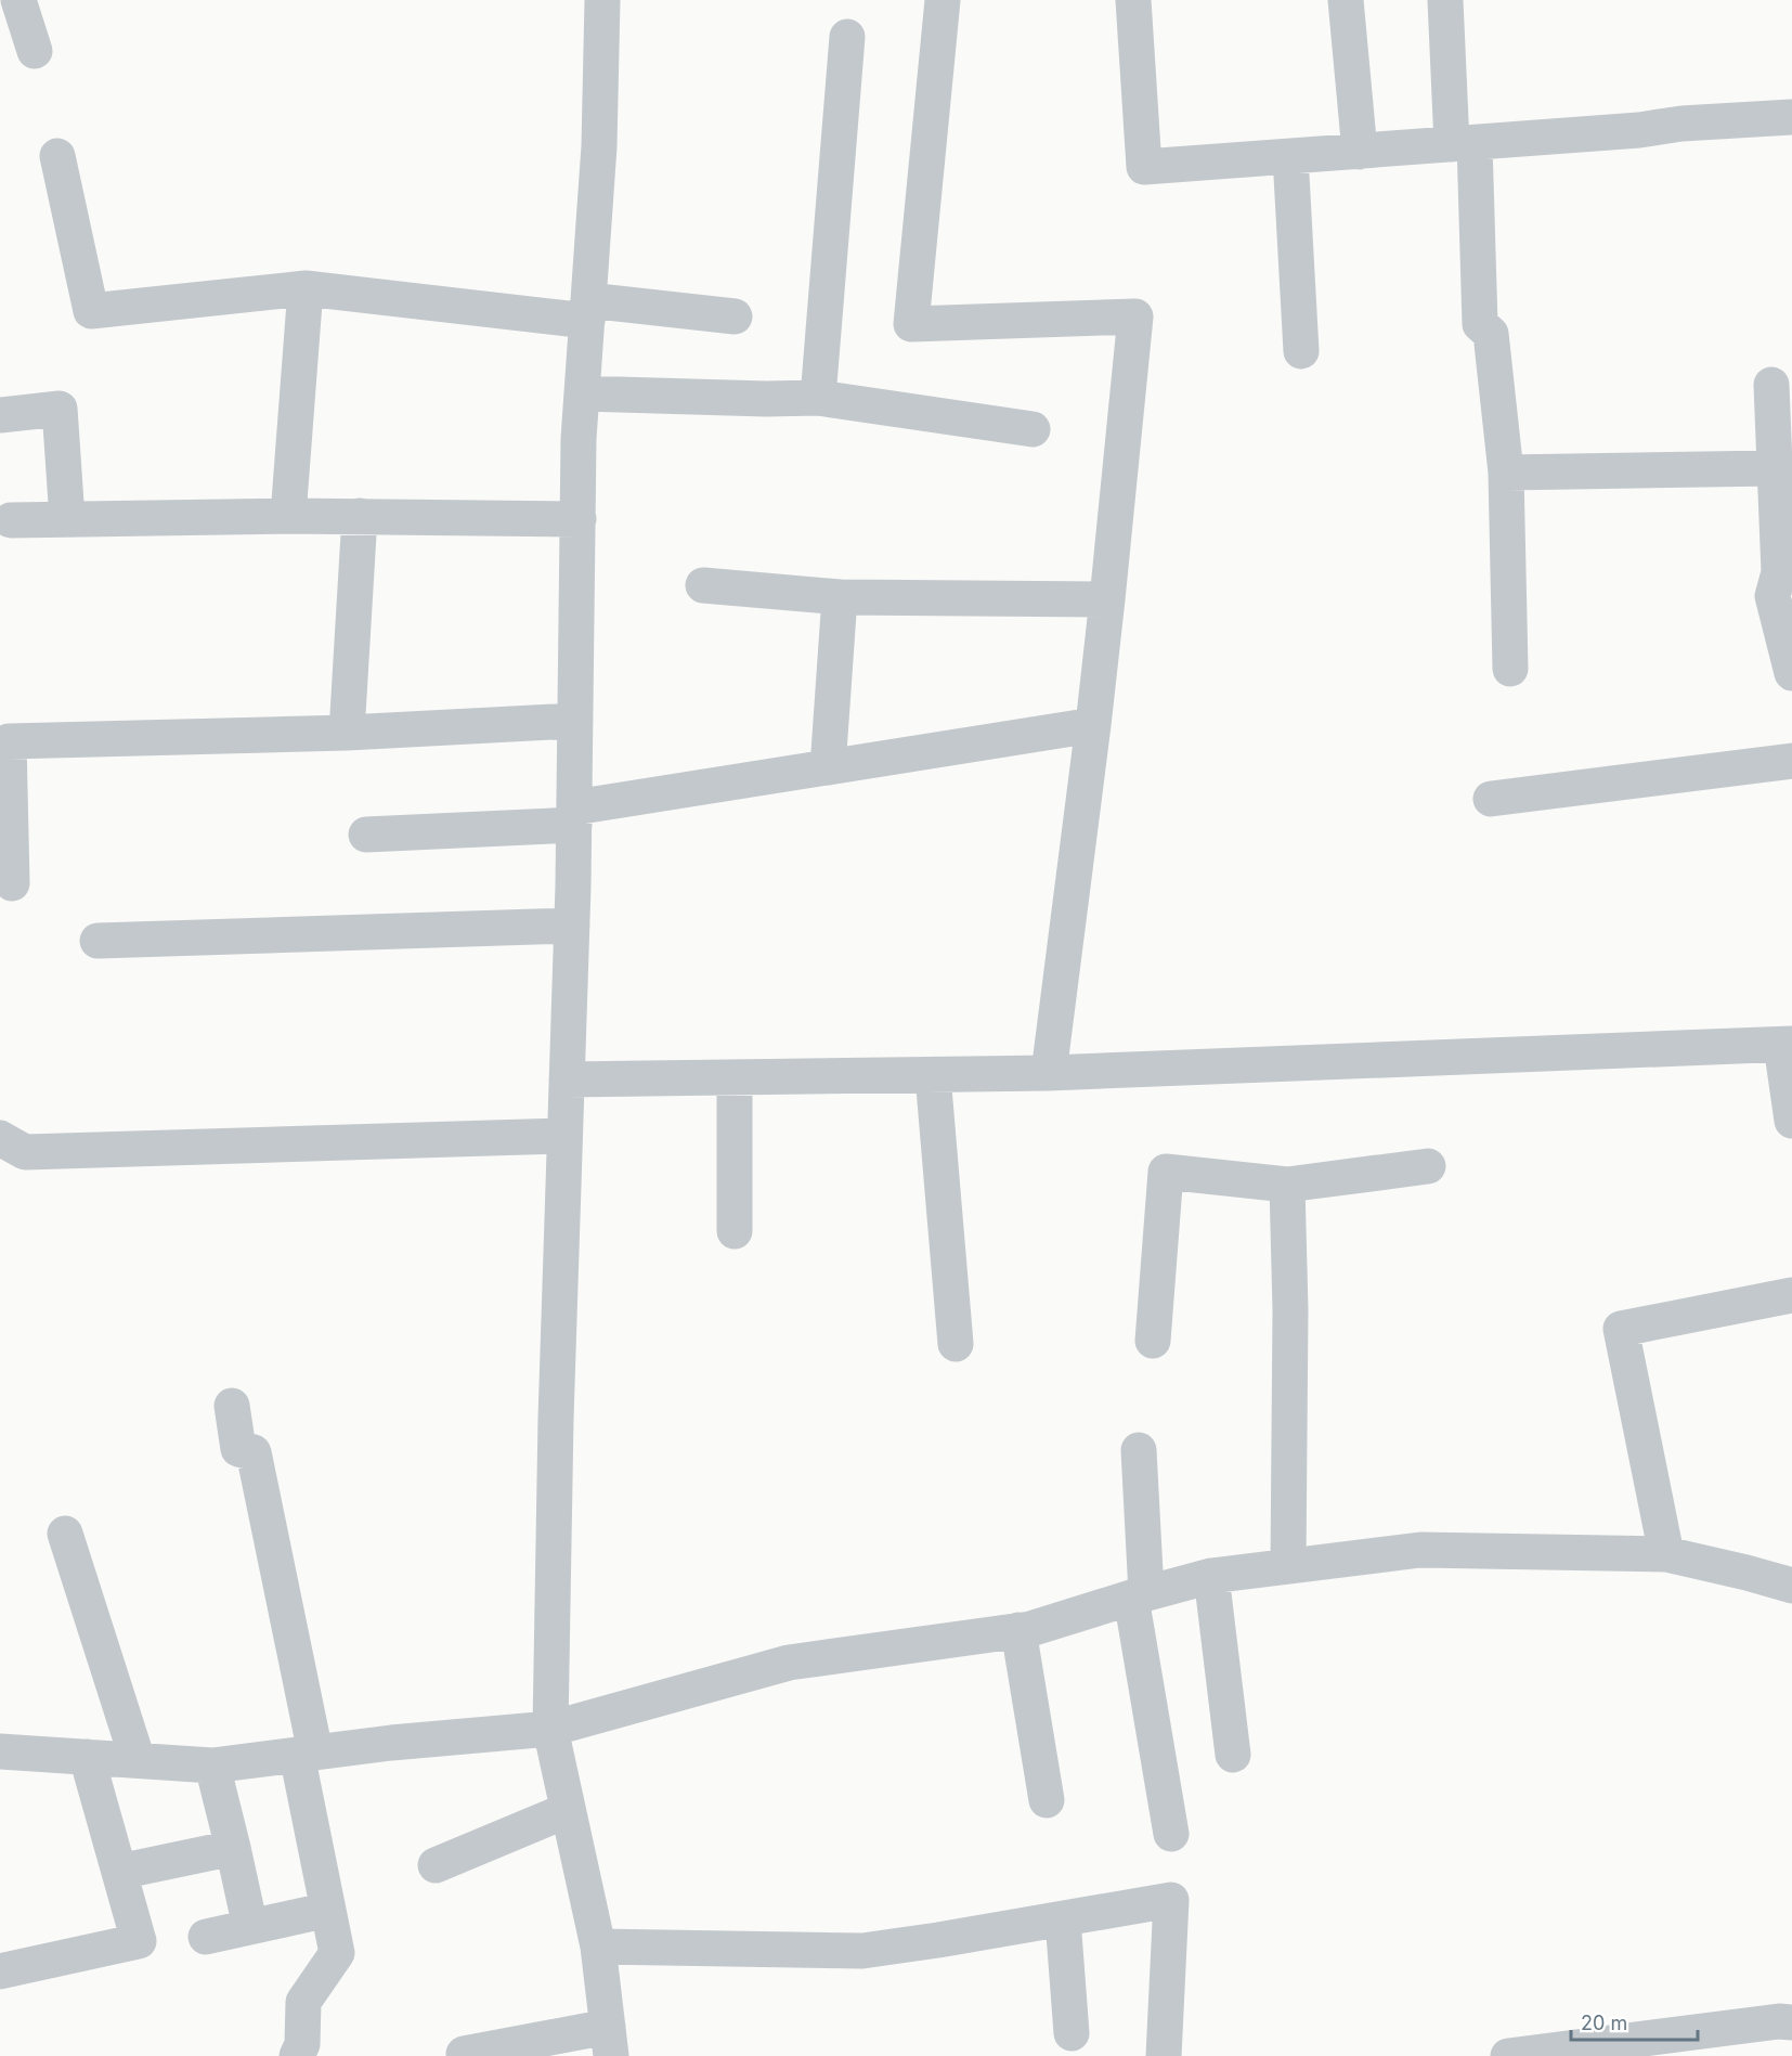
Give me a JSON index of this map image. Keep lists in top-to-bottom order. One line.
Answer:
{"scale_bar":"20 m"}
